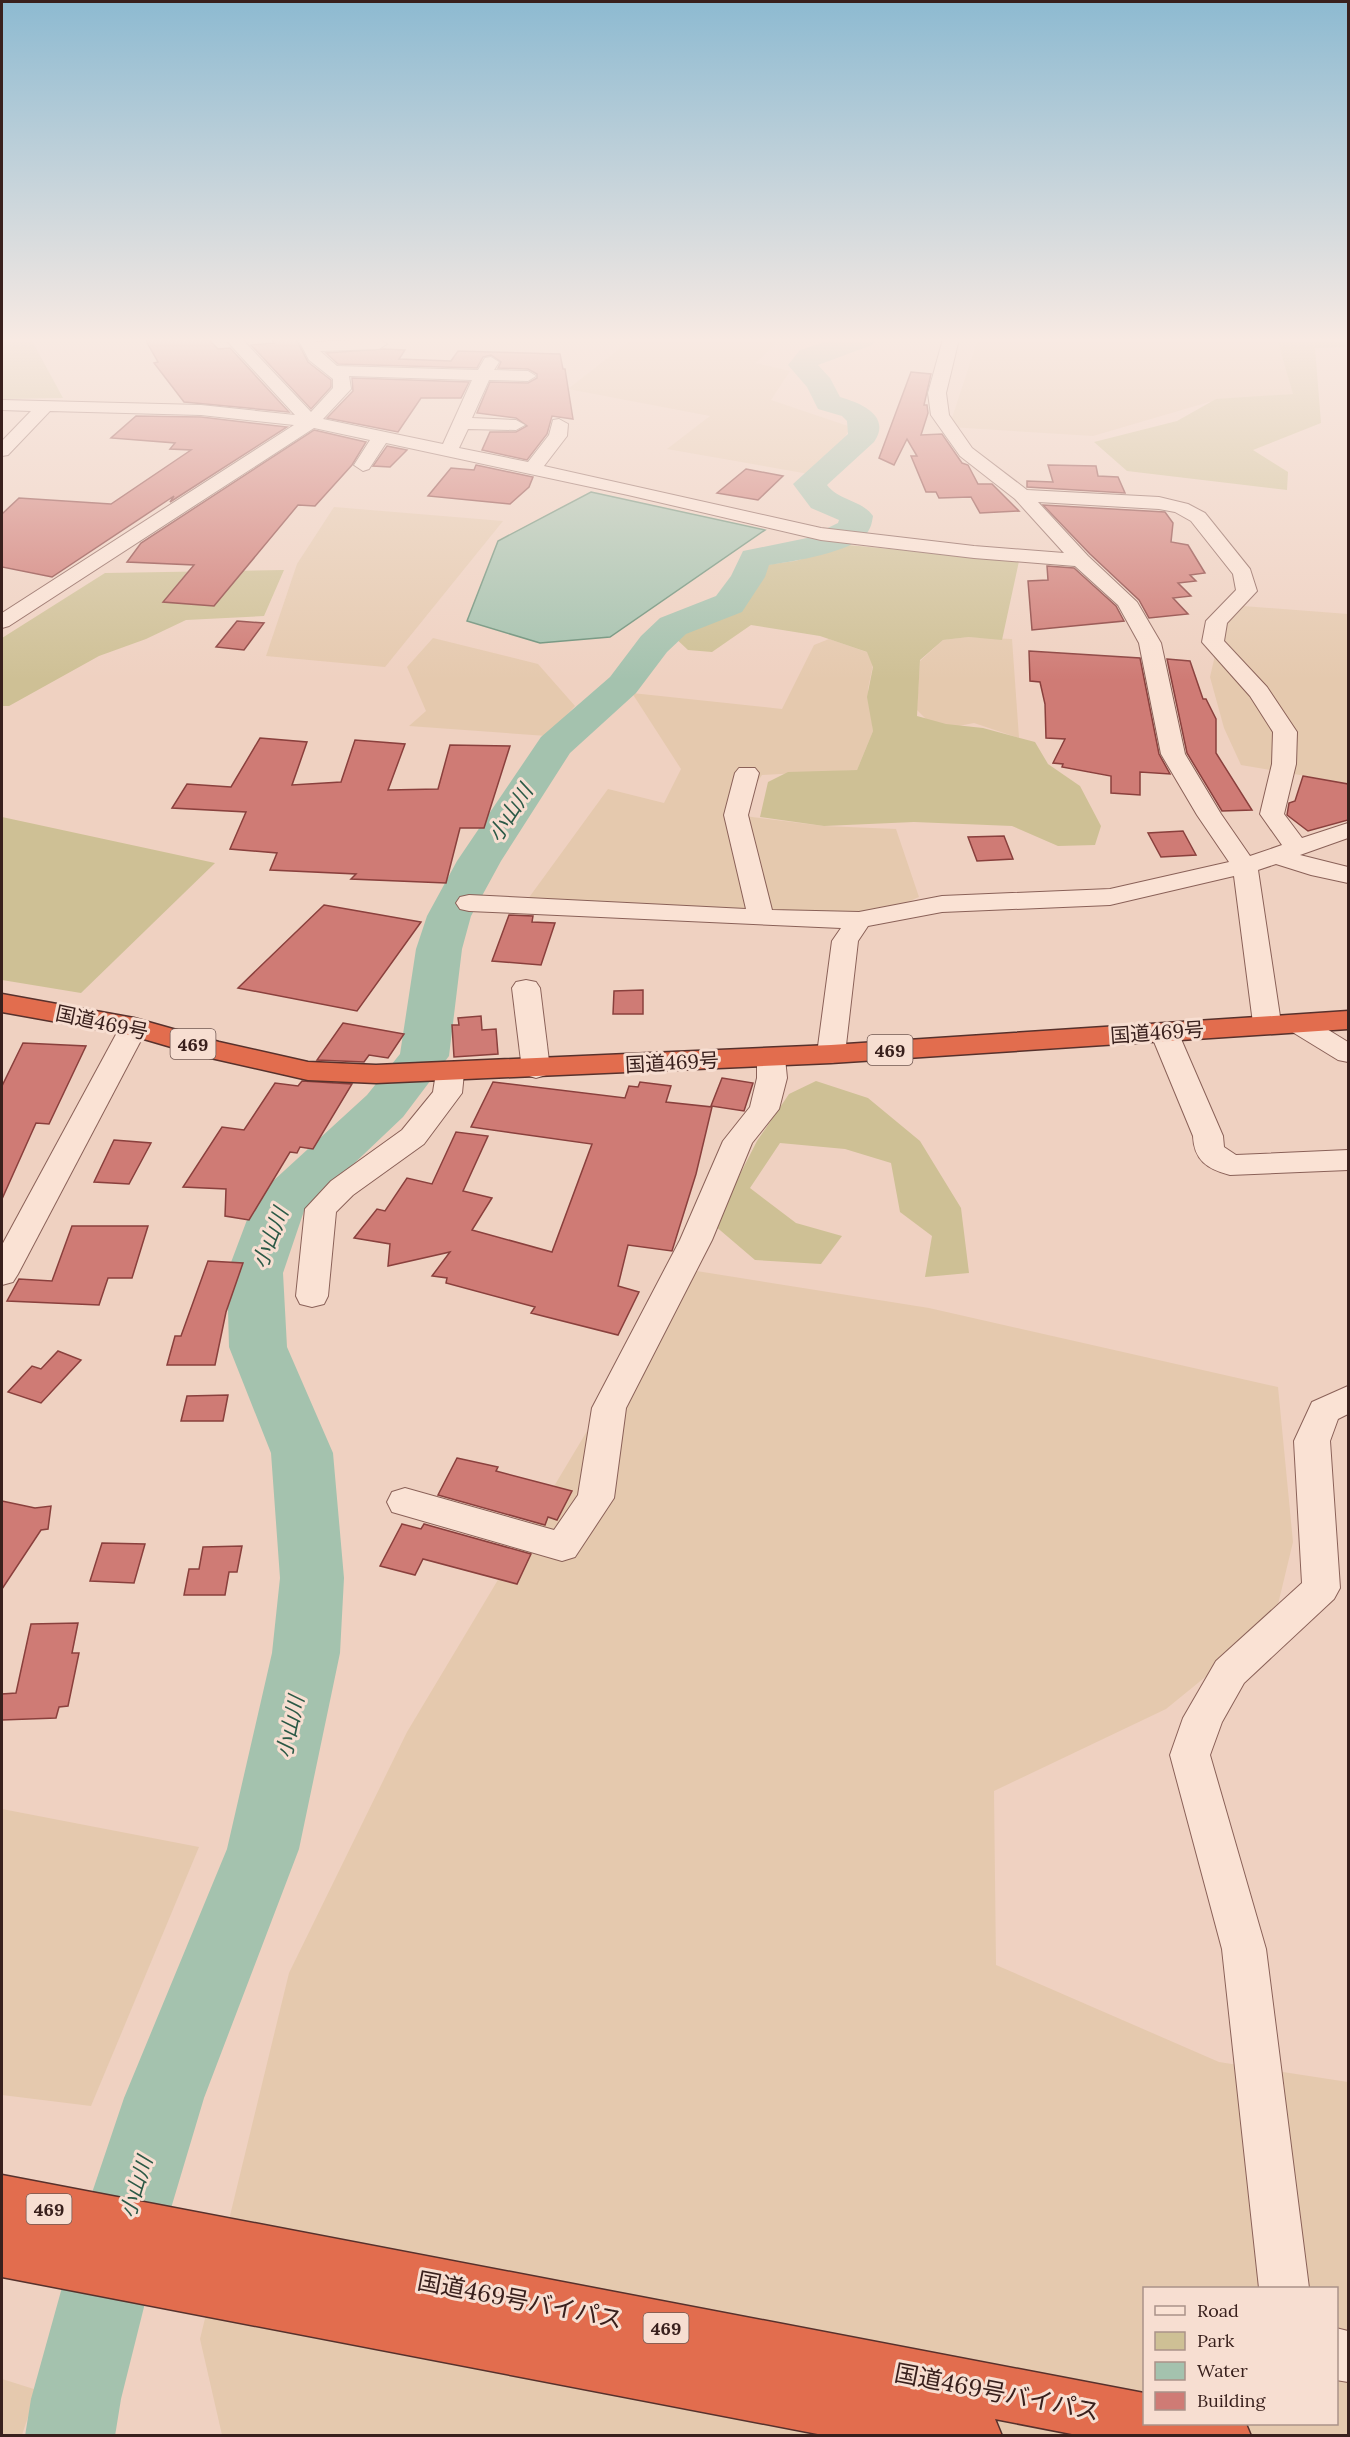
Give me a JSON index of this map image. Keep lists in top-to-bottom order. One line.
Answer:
{"streets":{"highway":["国道469号","469","国道469号バイパス"]},"water":["小山川"],"legend":["Road","Park","Water","Building"]}
